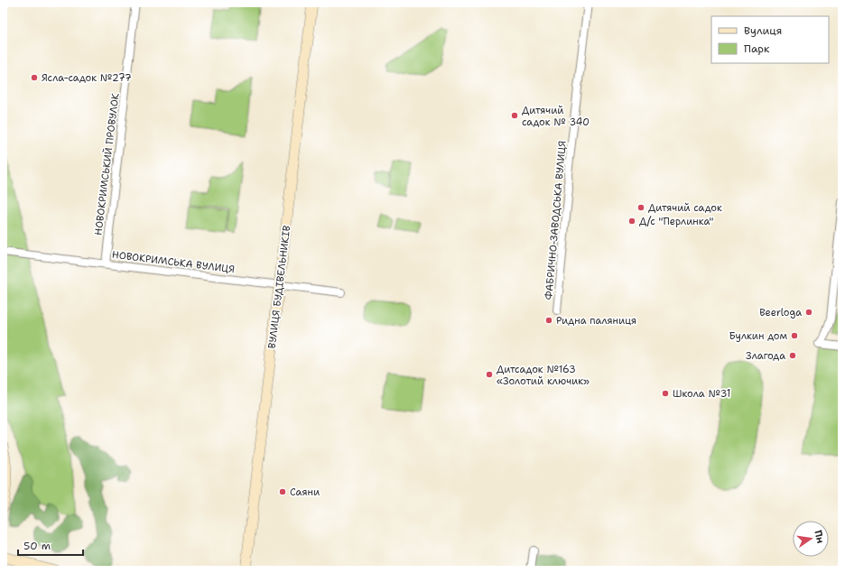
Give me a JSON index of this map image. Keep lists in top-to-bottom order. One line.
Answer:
{"streets":{"street":["НОВОКРИМСЬКИЙ ПРОВУЛОК","ФАБРИЧНО-ЗАВОДСЬКА ВУЛИЦЯ","НОВОКРИМСЬКА ВУЛИЦЯ","ВУЛИЦЯ БУДІВЕЛЬНИКІВ"]},"crossings":[["НОВОКРИМСЬКИЙ ПРОВУЛОК","НОВОКРИМСЬКА ВУЛИЦЯ"],["НОВОКРИМСЬКА ВУЛИЦЯ","ВУЛИЦЯ БУДІВЕЛЬНИКІВ"]],"places":["Ясла-садок №277","Дитячий садок № 340","Дитячий садок","Д/с \"Перлинка\"","Beerloga","Ридна паляниця","Булкин дом","Злагода","Дитсадок №163 «Золотий ключик»","Школа №31","Саяни"],"legend":["Вулиця","Парк"],"scale_bar":"50 m","north":"right"}
